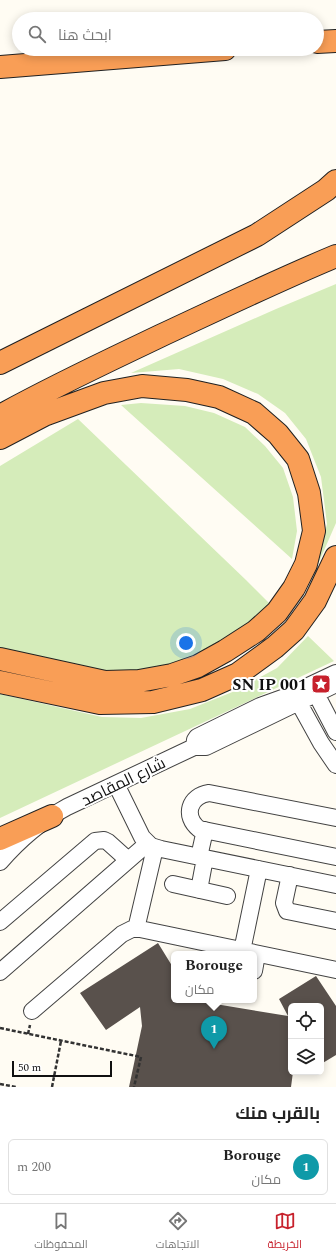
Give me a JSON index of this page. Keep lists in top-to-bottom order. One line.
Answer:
{"streets":{"street":["شارع المقاصد"]},"places":{"place":["SN IP 001"]},"scale_bar":"50 m","page":{"search":"ابحث هنا","popup":["Borouge","مكان"],"pins":"1","scale":"50 m","heading":"بالقرب منك","list":[{"mark":"1","name":"Borouge","note":"مكان","value":"200 m"}],"nav":["الخريطة","الاتجاهات","المحفوظات"]}}
